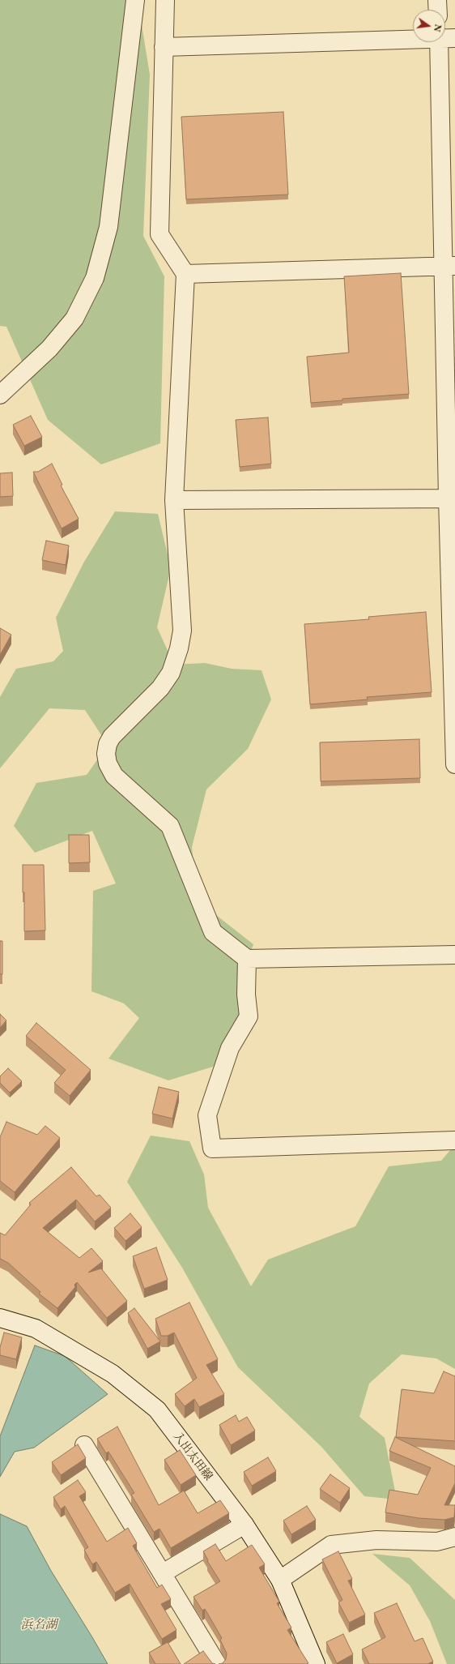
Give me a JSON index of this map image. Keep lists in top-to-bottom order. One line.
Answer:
{"streets":{"street":["入出太田線"]},"water":["浜名湖"],"north":"right"}
